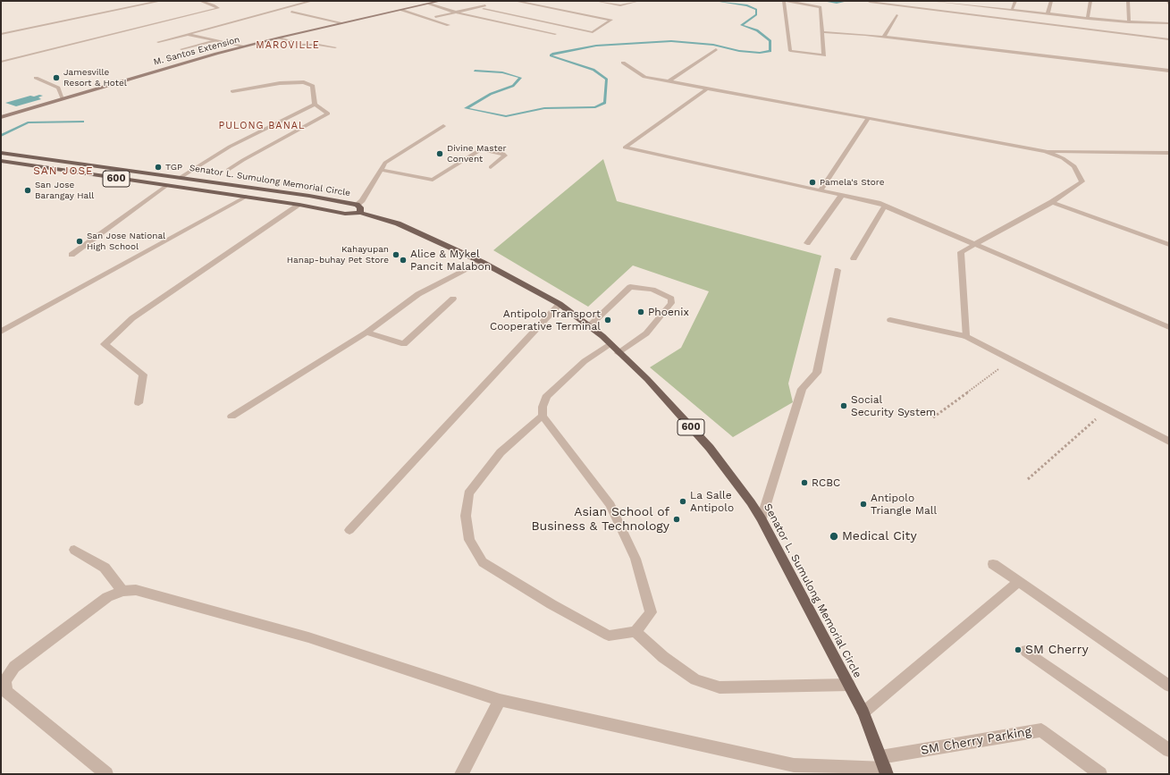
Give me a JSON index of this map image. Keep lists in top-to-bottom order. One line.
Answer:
{"streets":{"main road":["600","Senator L. Sumulong Memorial Circle"],"street":["M. Santos Extension","SM Cherry Parking"]},"crossings":[["Senator L. Sumulong Memorial Circle","SM Cherry Parking"]],"districts":["MAROVILLE","PULONG BANAL","SAN JOSE"],"places":["Jamesville Resort & Hotel","Divine Master Convent","TGP","Pamela's Store","San Jose Barangay Hall","San Jose National High School","Kahayupan Hanap-buhay Pet Store","Alice & Mykel Pancit Malabon","Phoenix","Antipolo Transport Cooperative Terminal","Social Security System","RCBC","La Salle Antipolo","Antipolo Triangle Mall","Asian School of Business & Technology","Medical City","SM Cherry"]}
